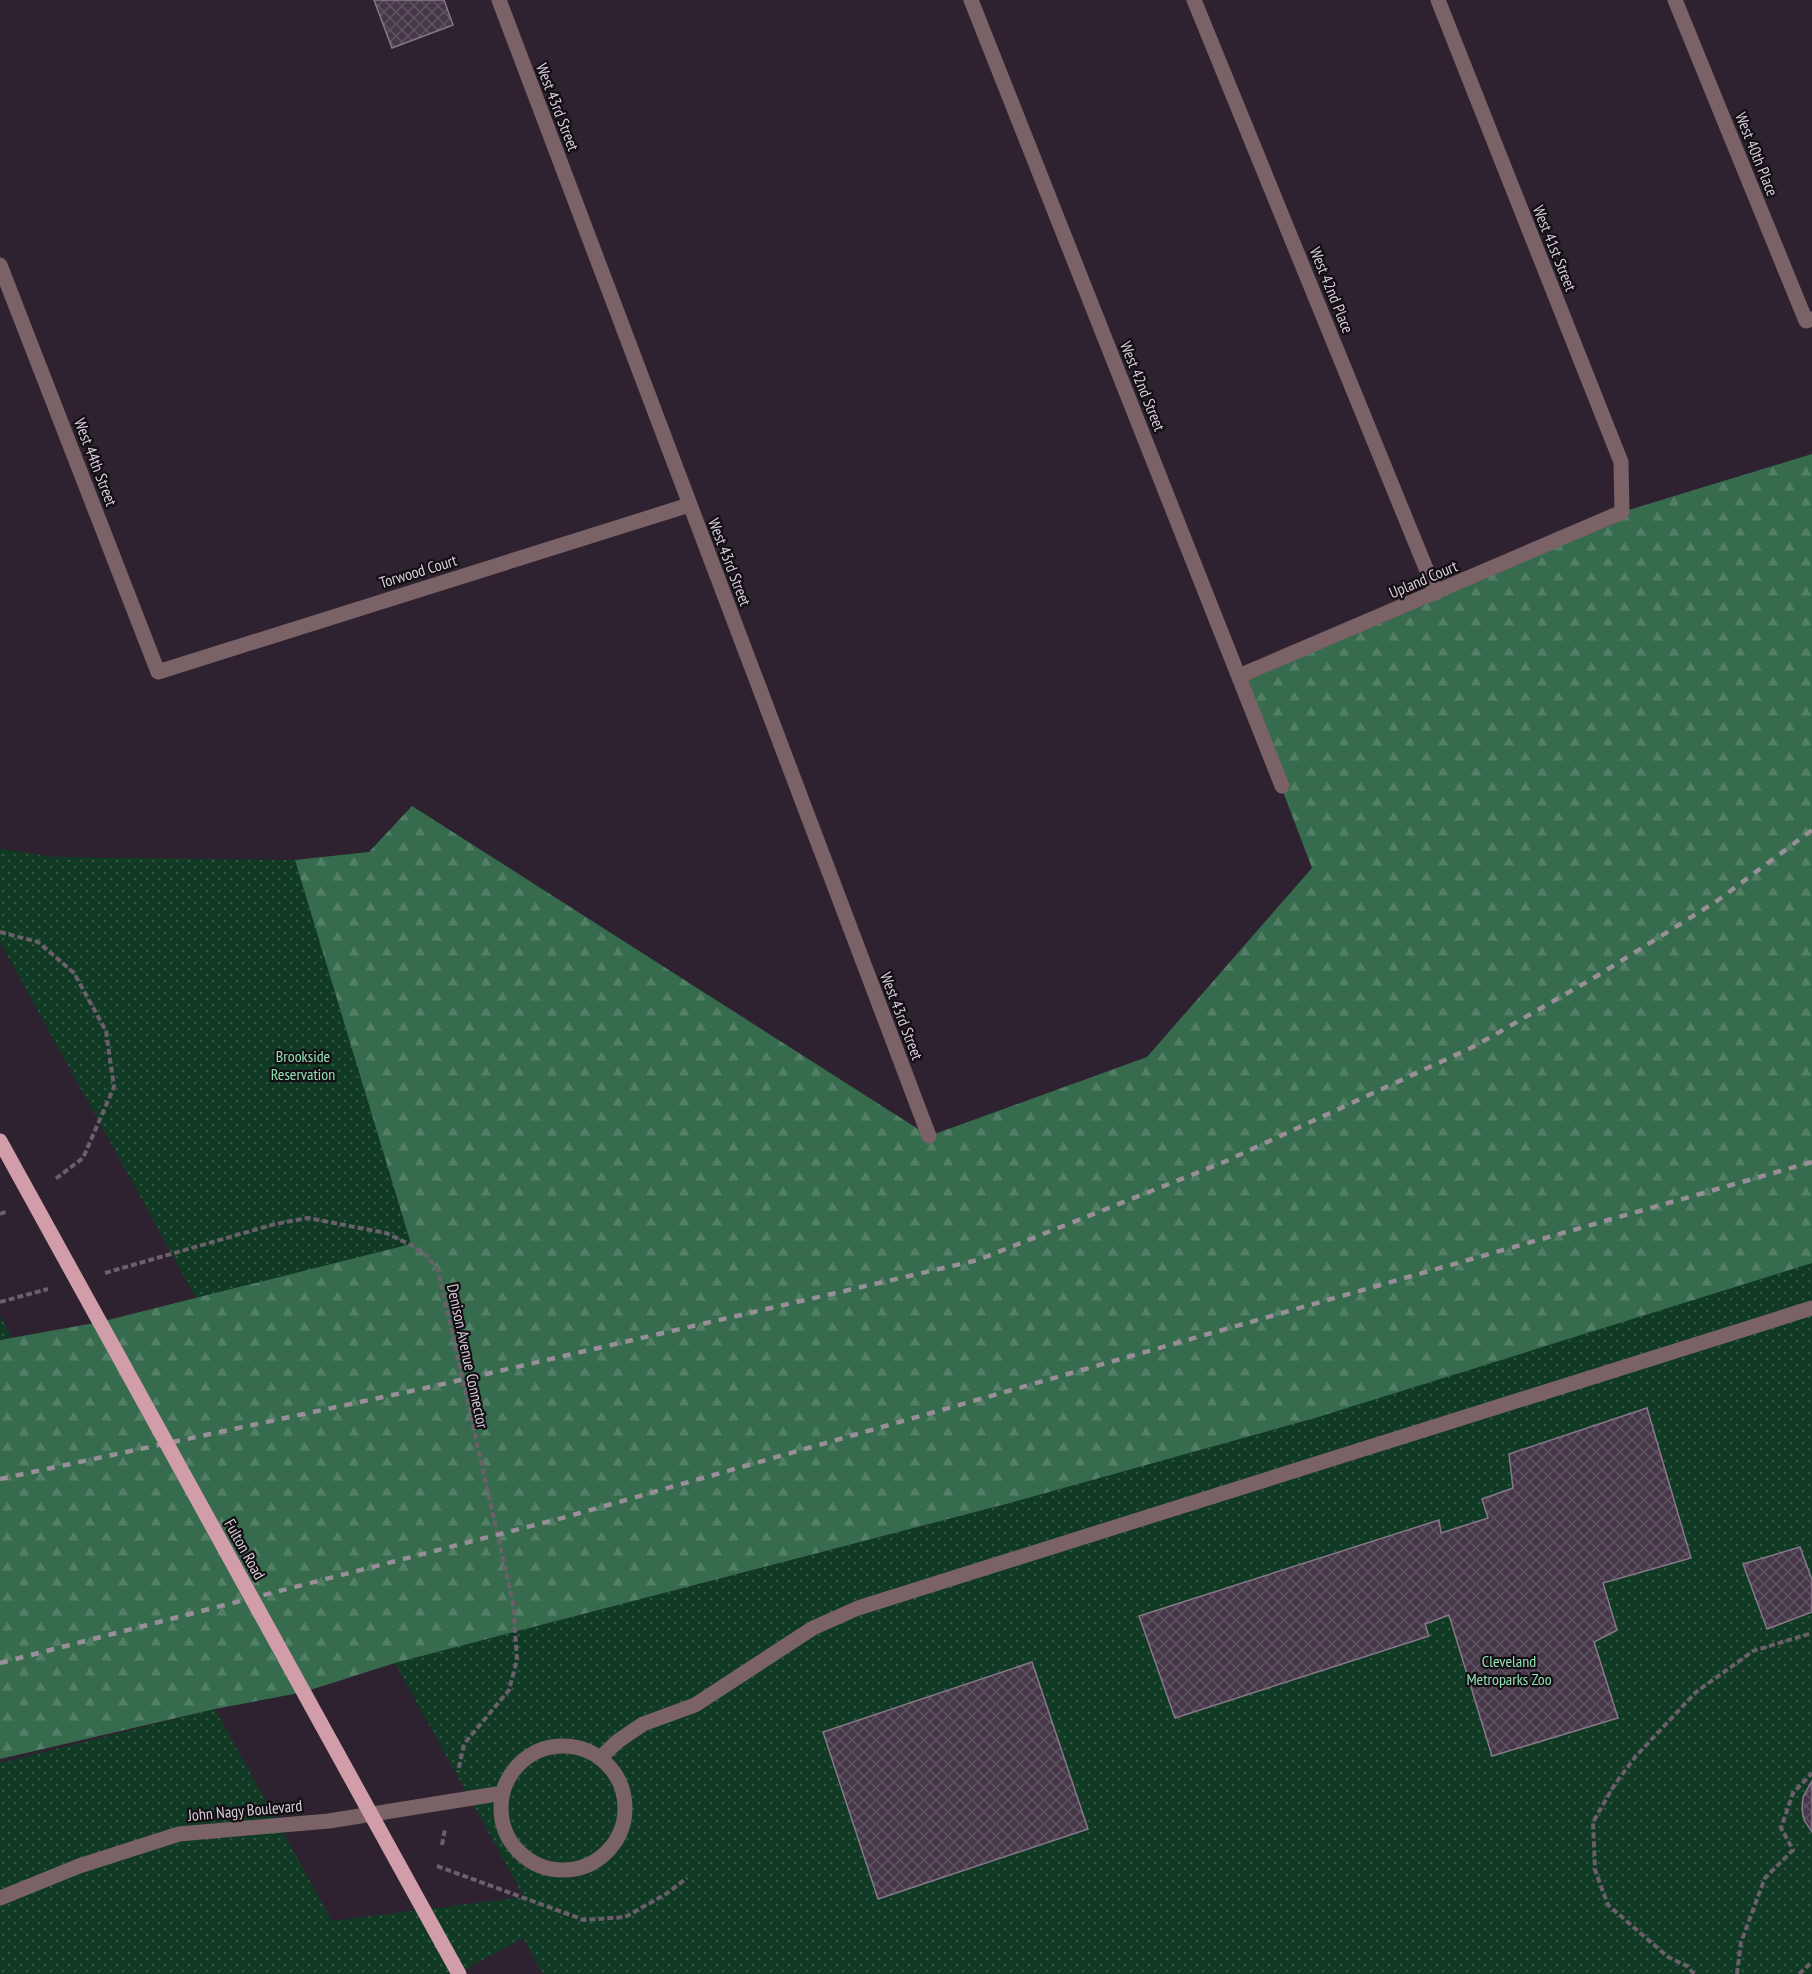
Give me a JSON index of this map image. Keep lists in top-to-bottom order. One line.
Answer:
{"streets":{"main road":["Fulton Road"],"street":["West 43rd Street","West 40th Place","West 41st Street","West 42nd Place","West 42nd Street","West 44th Street","Torwood Court","Upland Court","John Nagy Boulevard"],"path":["Denison Avenue Connector"]},"crossings":[["West 43rd Street","Torwood Court"],["West 41st Street","Upland Court"],["West 42nd Place","Upland Court"],["West 42nd Street","Upland Court"],["West 44th Street","Torwood Court"]],"parks":["Brookside Reservation","Cleveland Metroparks Zoo"]}
